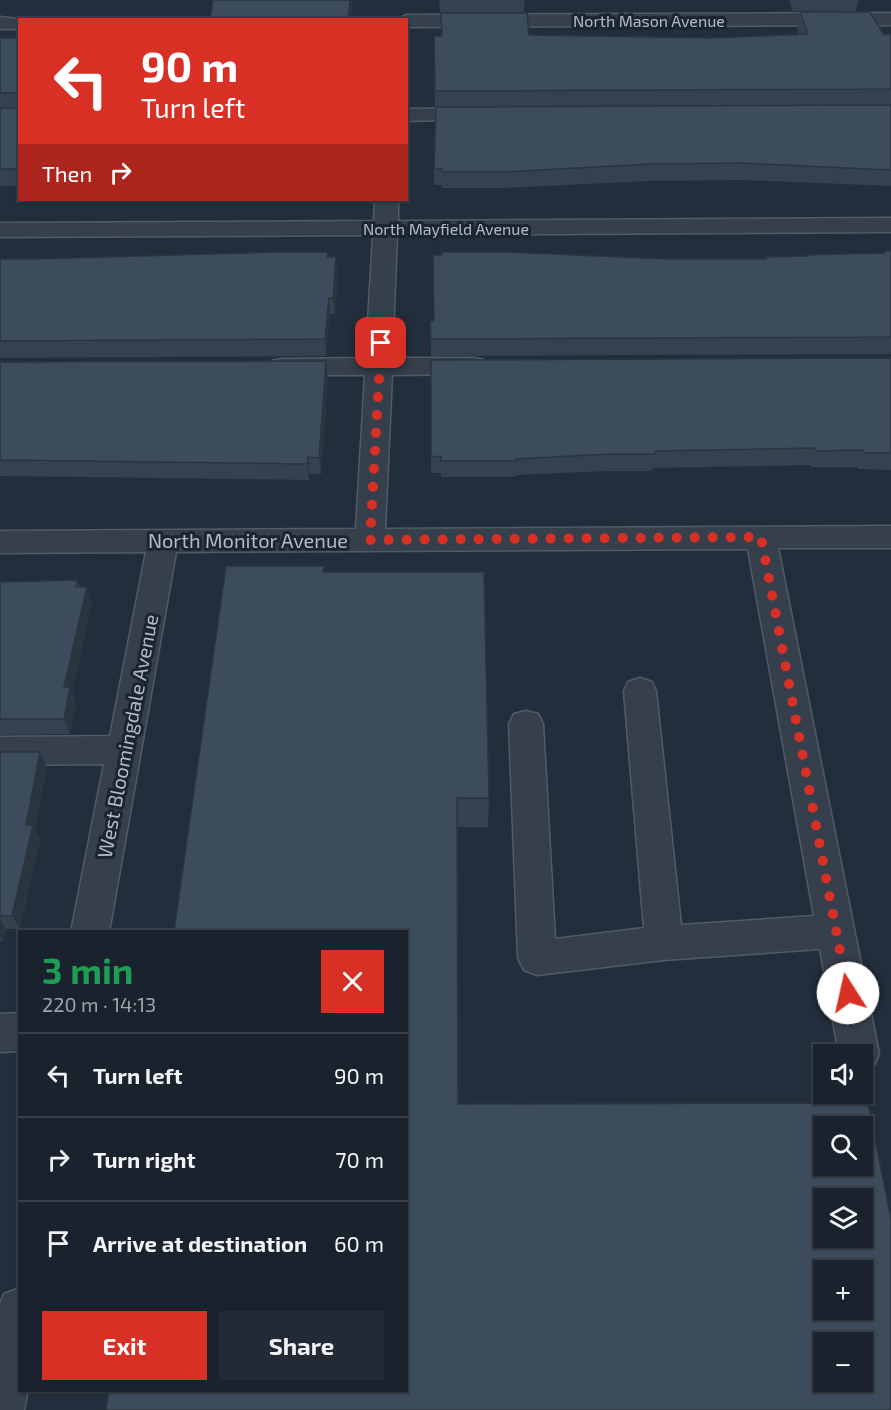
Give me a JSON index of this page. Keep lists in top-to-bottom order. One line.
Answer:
{"streets":{"street":["North Mason Avenue","North Mayfield Avenue","North Monitor Avenue","West Bloomingdale Avenue"]},"crossings":[["North Monitor Avenue","West Bloomingdale Avenue"]],"page":{"turn":["90 m","Turn left"],"then":"Then","heading":["3 min","220 m · 14:13"],"list":[{"name":"Turn left","value":"90 m"},{"name":"Turn right","value":"70 m"},{"name":"Arrive at destination","value":"60 m"}],"map_buttons":["+","−"],"buttons":["Exit","Share"]}}
